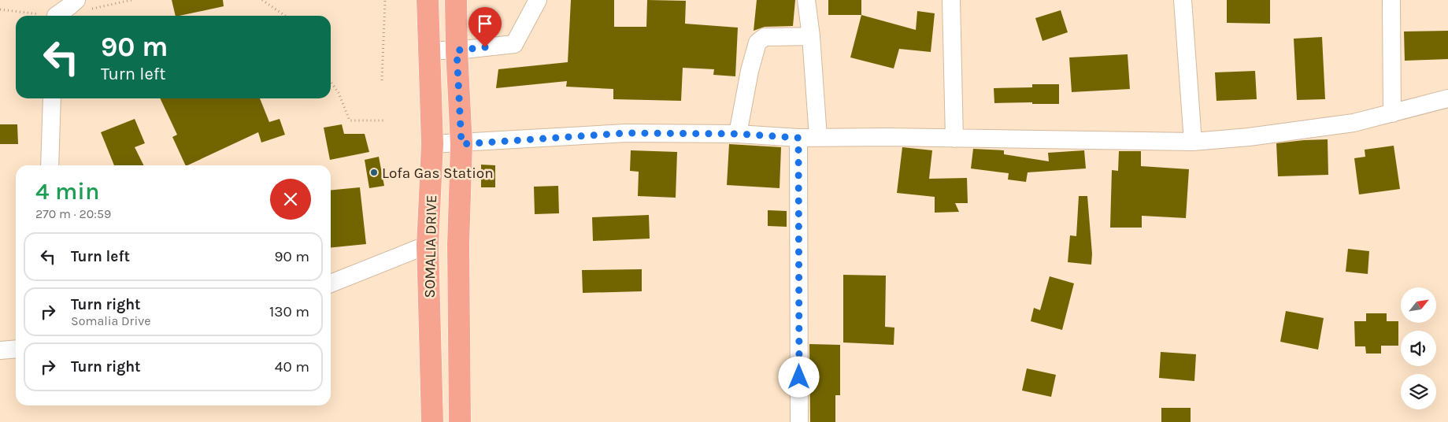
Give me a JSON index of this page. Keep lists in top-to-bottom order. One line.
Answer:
{"streets":{"main road":["SOMALIA DRIVE"]},"places":["Lofa Gas Station"],"north":"top right","page":{"turn":["90 m","Turn left"],"heading":["4 min","270 m · 20:59"],"list":[{"name":"Turn left","value":"90 m"},{"name":"Turn right","note":"Somalia Drive","value":"130 m"},{"name":"Turn right","value":"40 m"}]}}
